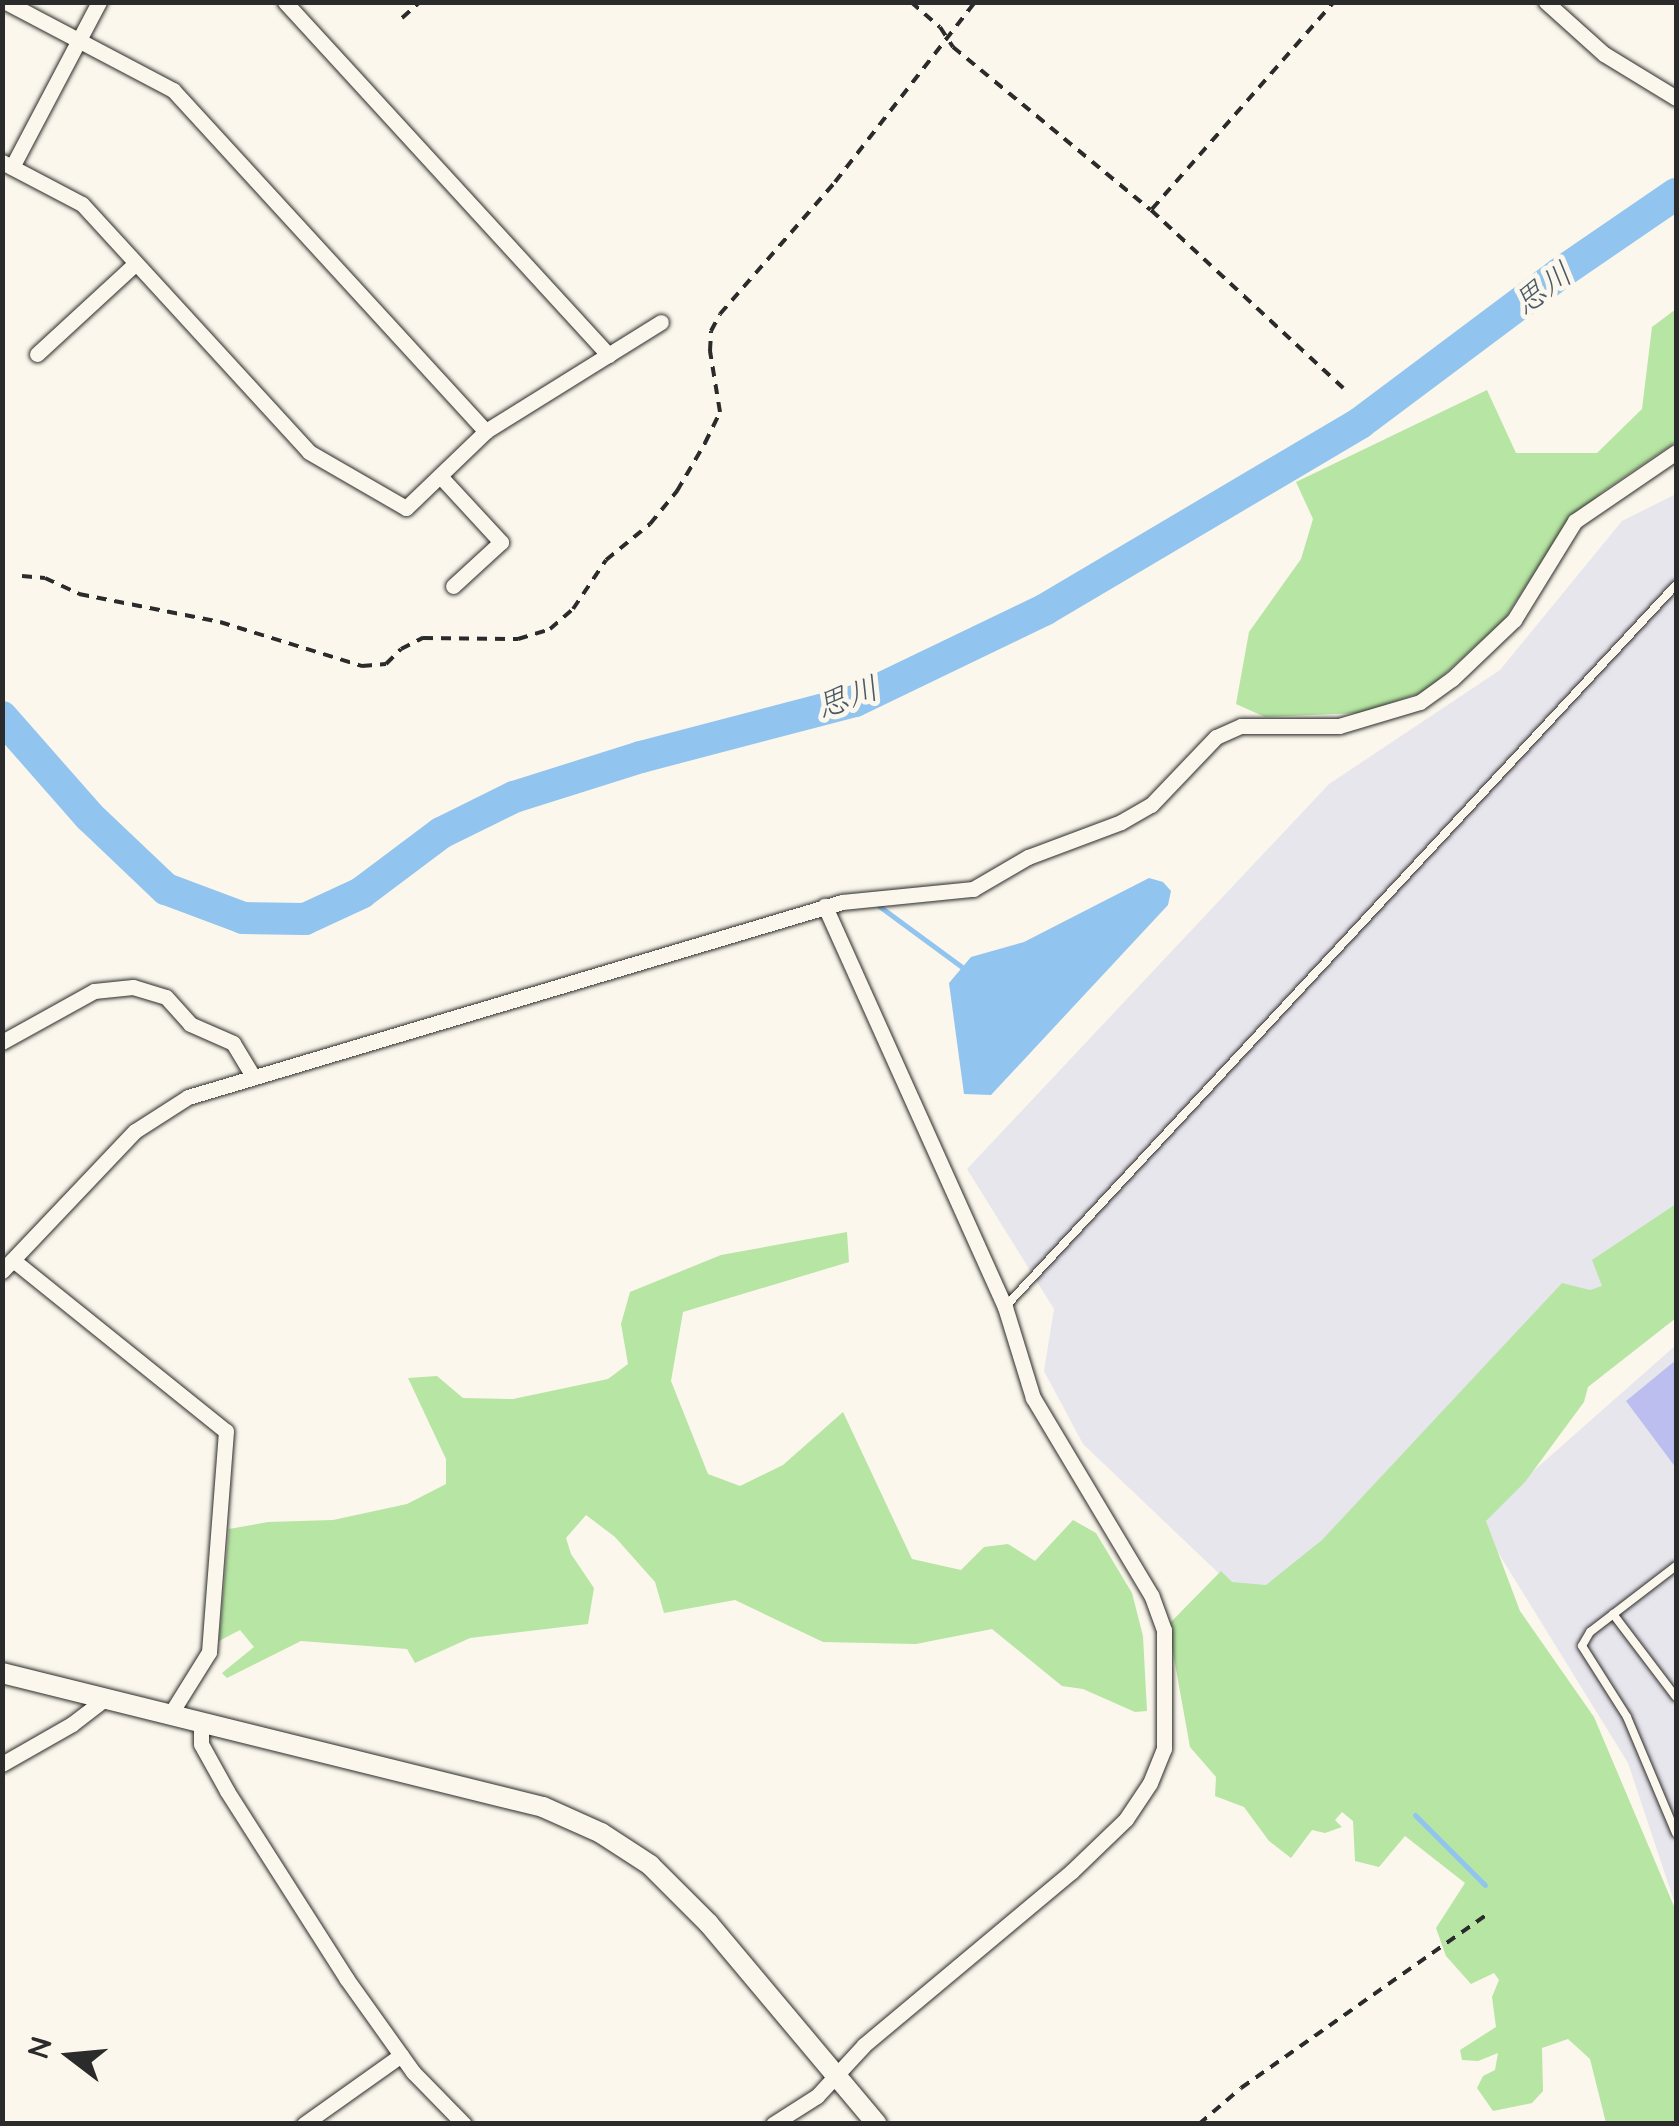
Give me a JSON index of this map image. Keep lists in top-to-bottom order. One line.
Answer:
{"water":["思川"],"north":"left"}
